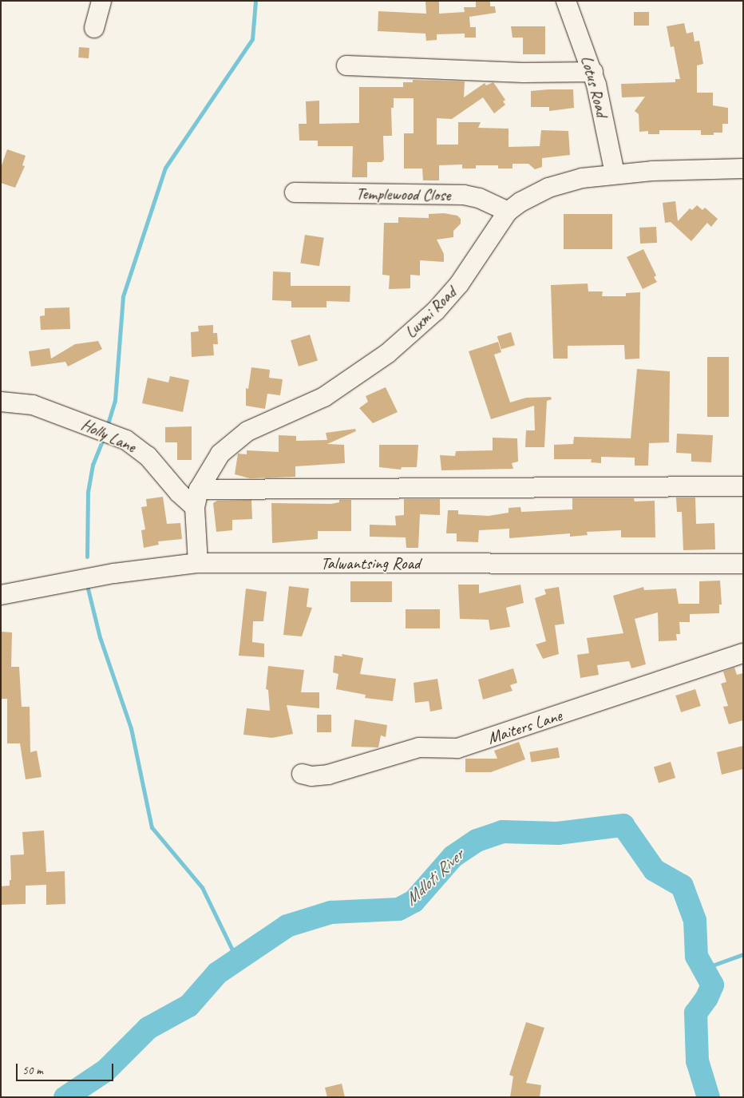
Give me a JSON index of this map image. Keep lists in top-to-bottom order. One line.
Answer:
{"streets":{"street":["Lotus Road","Templewood Close","Luxmi Road","Holly Lane","Talwantsing Road","Maiters Lane"]},"crossings":[["Lotus Road","Luxmi Road"],["Templewood Close","Luxmi Road"],["Luxmi Road","Holly Lane"]],"water":["Mdloti River"],"scale_bar":"50 m"}
